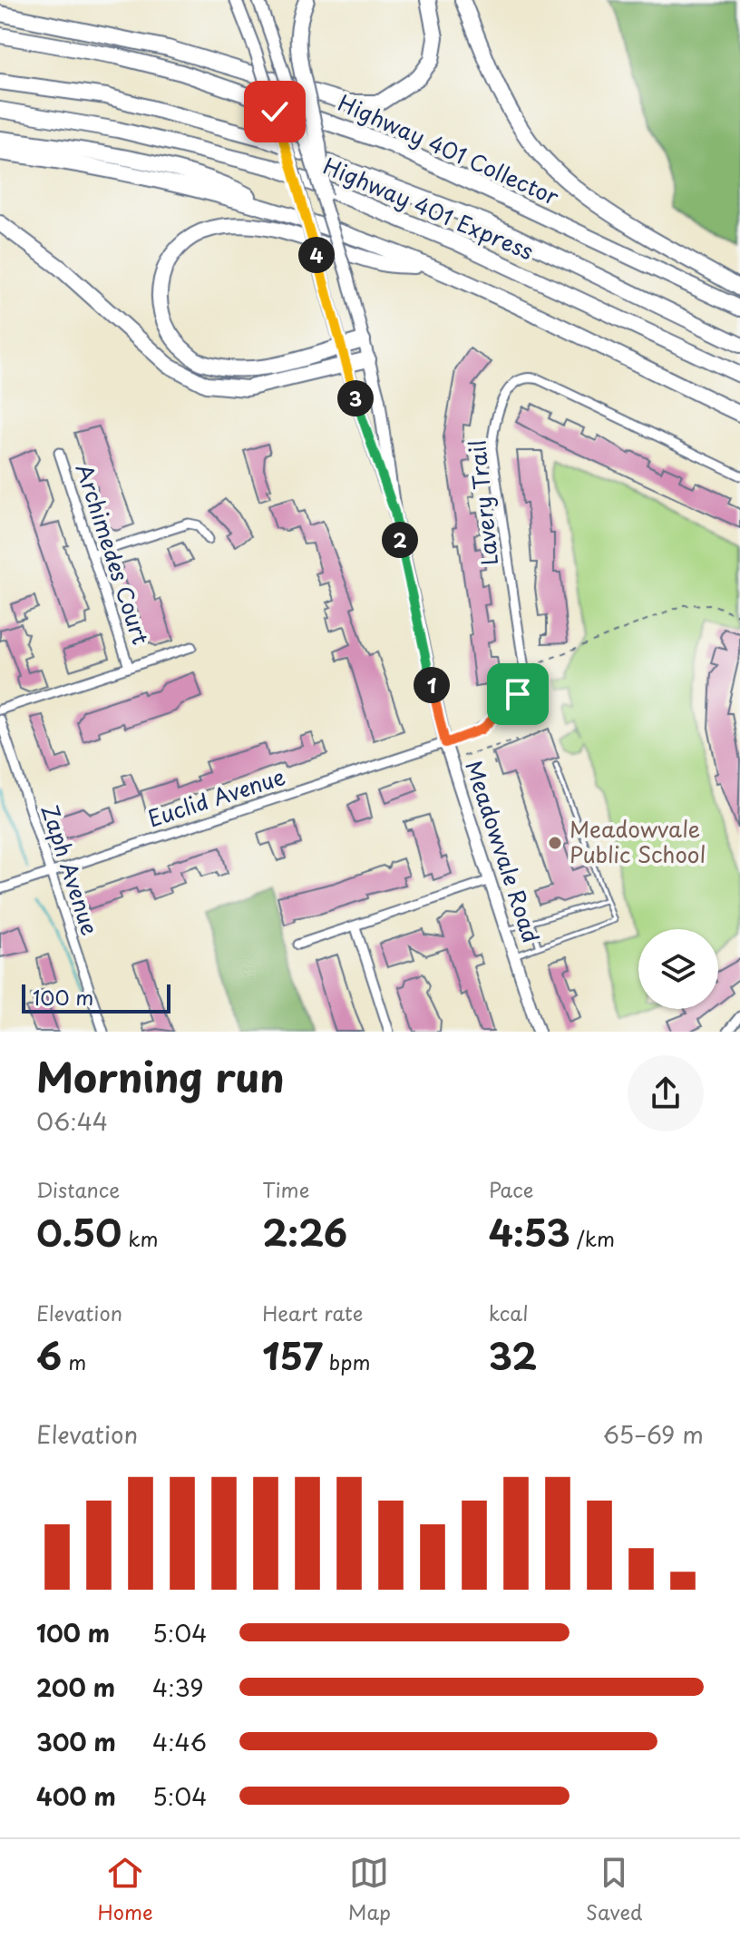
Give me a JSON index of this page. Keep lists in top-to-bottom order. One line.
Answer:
{"streets":{"highway":["Highway 401 Collector","Highway 401 Express"],"main road":["Meadowvale Road"],"street":["Lavery Trail","Archimedes Court","Euclid Avenue","Zaph Avenue"]},"crossings":[["Lavery Trail","Euclid Avenue"],["Lavery Trail","Meadowvale Road"],["Euclid Avenue","Meadowvale Road"],["Euclid Avenue","Zaph Avenue"]],"places":["Meadowvale Public School"],"scale_bar":"100 m","page":{"pins":["4","3","2","1"],"scale":"100 m","heading":["Morning run","06:44"],"stats":[["Distance","0.50 km"],["Time","2:26"],["Pace","4:53 /km"],["Elevation","6 m"],["Heart rate","157 bpm"],["kcal","32"]],"chart":["Elevation","65–69 m"],"list":[{"name":"100 m","note":"5:04"},{"name":"200 m","note":"4:39"},{"name":"300 m","note":"4:46"},{"name":"400 m","note":"5:04"}],"tabs":["Home","Map","Saved"]}}
